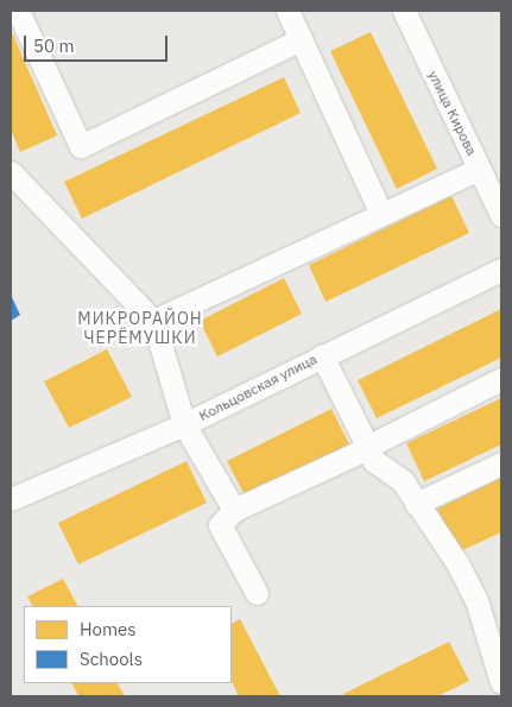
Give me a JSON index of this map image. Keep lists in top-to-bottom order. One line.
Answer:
{"streets":{"street":["улица Кирова","Кольцовская улица"]},"districts":["МИКРОРАЙОН ЧЕРЁМУШКИ"],"legend":["Homes","Schools"],"scale_bar":"50 m"}
